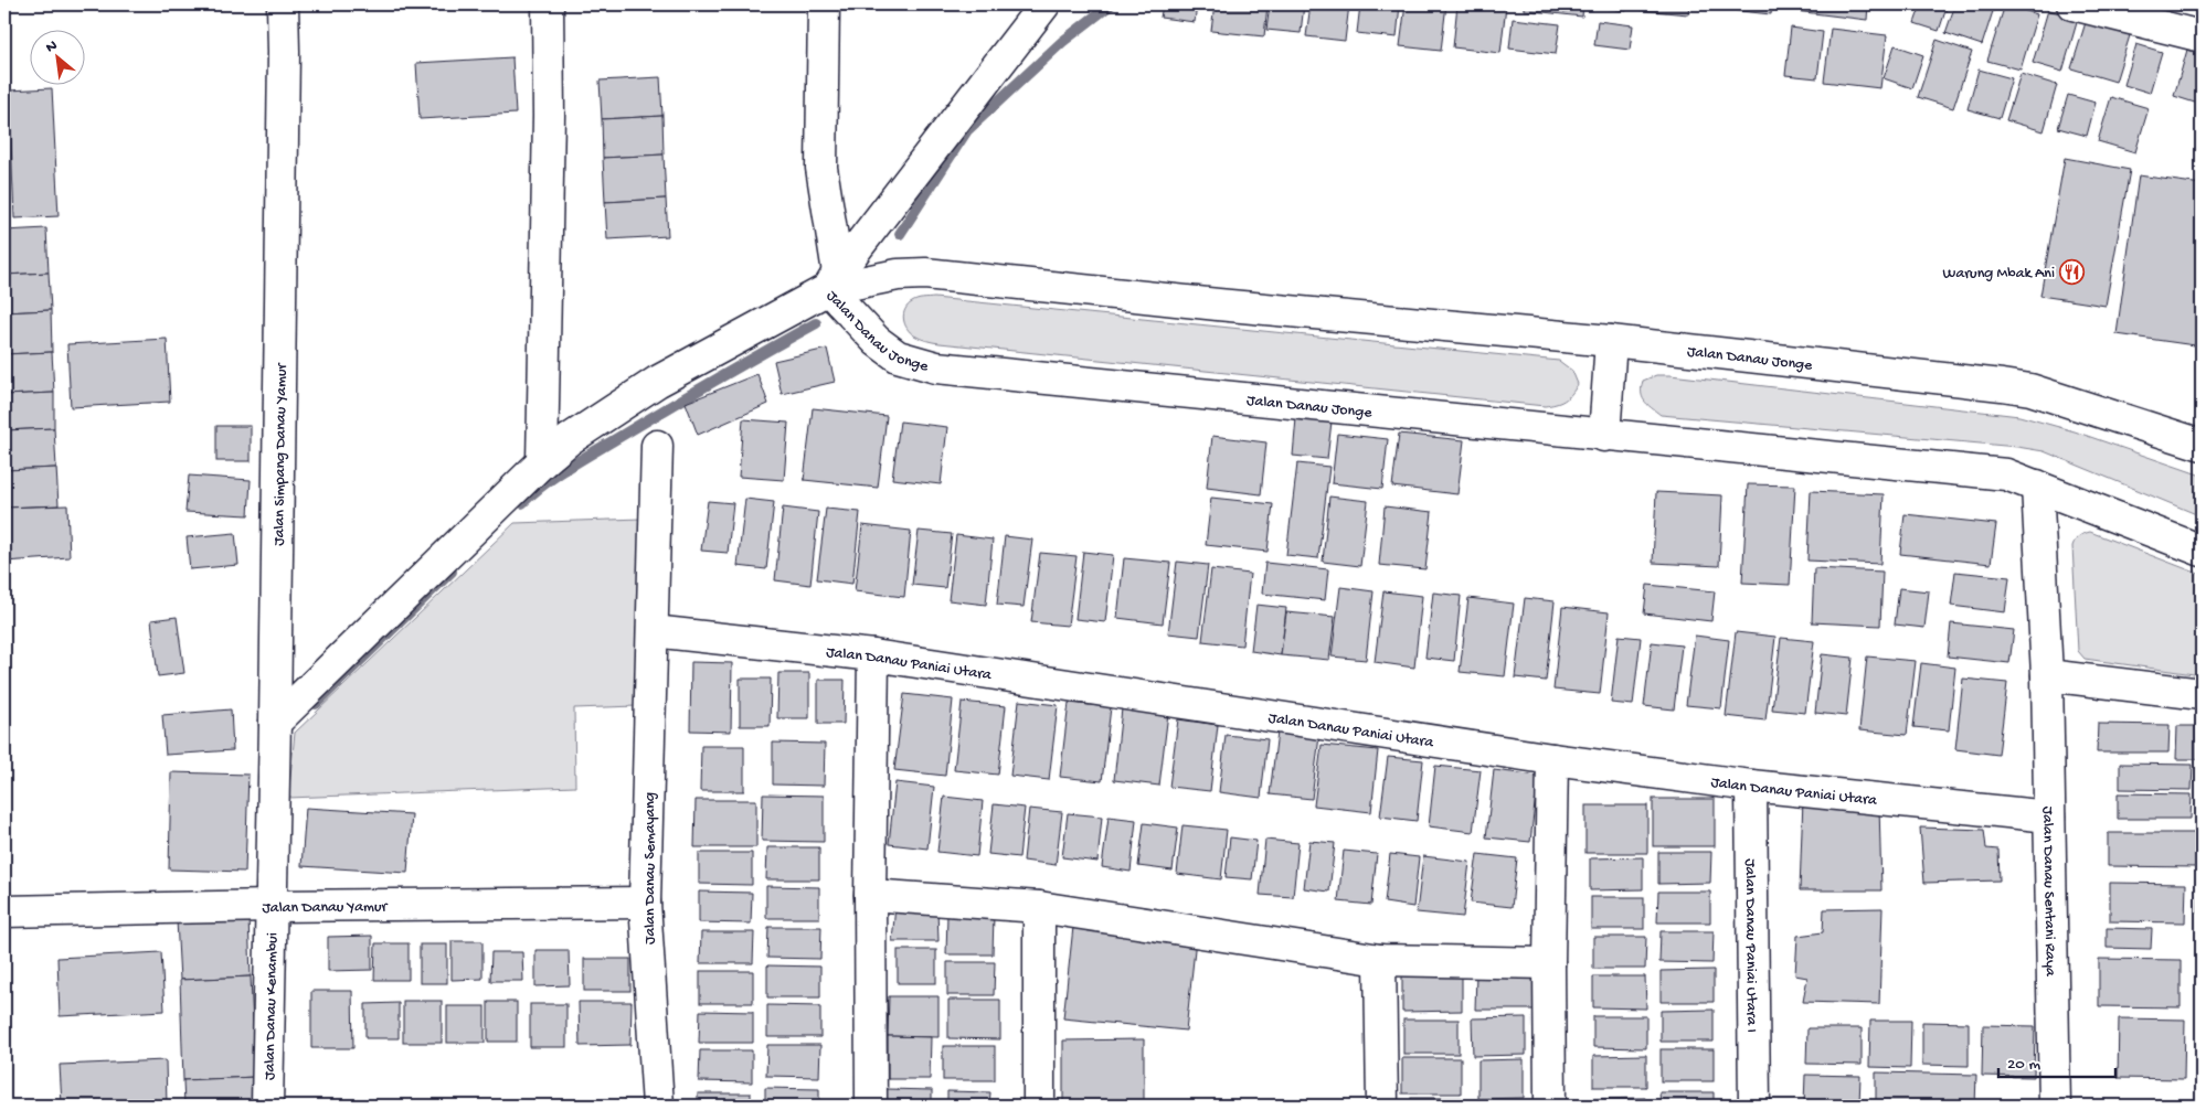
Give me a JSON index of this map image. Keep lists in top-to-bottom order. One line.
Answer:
{"streets":{"street":["Jalan Danau Jonge","Jalan Simpang Danau Yamur","Jalan Danau Paniai Utara","Jalan Danau Semayang","Jalan Danau Sentani Raya","Jalan Danau Yamur","Jalan Danau Paniai Utara I","Jalan Danau Kenambui"]},"crossings":[["Jalan Danau Jonge","Jalan Danau Sentani Raya"],["Jalan Simpang Danau Yamur","Jalan Danau Yamur"],["Jalan Simpang Danau Yamur","Jalan Danau Kenambui"],["Jalan Danau Paniai Utara","Jalan Danau Semayang"],["Jalan Danau Paniai Utara","Jalan Danau Sentani Raya"],["Jalan Danau Paniai Utara","Jalan Danau Paniai Utara I"],["Jalan Danau Semayang","Jalan Danau Yamur"],["Jalan Danau Yamur","Jalan Danau Kenambui"]],"places":{"restaurant":["Warung Mbak Ani"]},"scale_bar":"20 m","north":"top left"}
